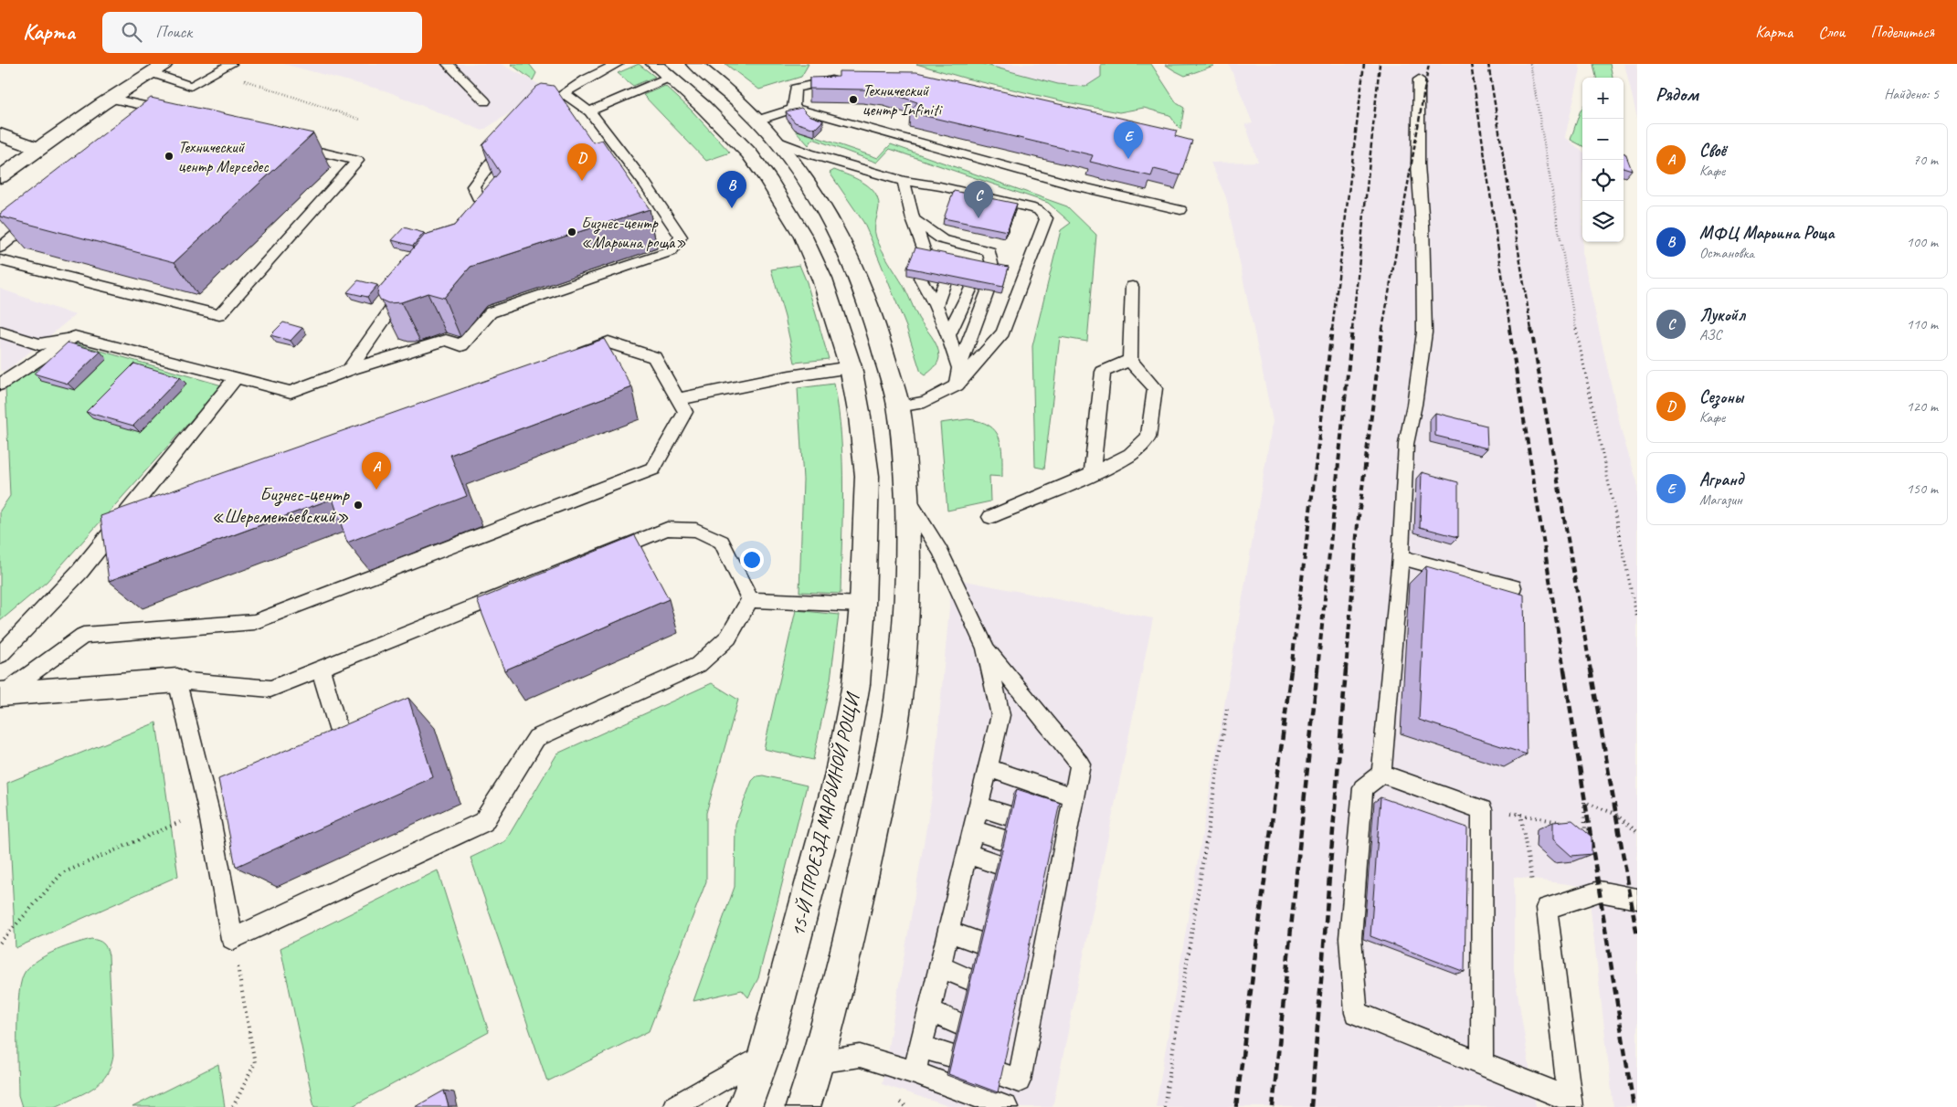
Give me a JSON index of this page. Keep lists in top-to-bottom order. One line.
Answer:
{"streets":{"main road":["15-Й ПРОЕЗД МАРЬИНОЙ РОЩИ"]},"places":["Технический центр Infiniti","Технический центр Мерседес","Бизнес-центр «Марьина роща»","Бизнес-центр «Шереметьевский»"],"page":{"header":"Карта","search":"Поиск","nav":["Карта","Слои","Поделиться"],"heading":["Рядом","Найдено: 5"],"map_buttons":["+","−"],"pins":["E","D","B","C","A"],"list":[{"mark":"A","name":"Своё","note":"Кафе","value":"70 m"},{"mark":"B","name":"МФЦ Марьина Роща","note":"Остановка","value":"100 m"},{"mark":"C","name":"Лукойл","note":"АЗС","value":"110 m"},{"mark":"D","name":"Сезоны","note":"Кафе","value":"120 m"},{"mark":"E","name":"Агранд","note":"Магазин","value":"150 m"}]}}
